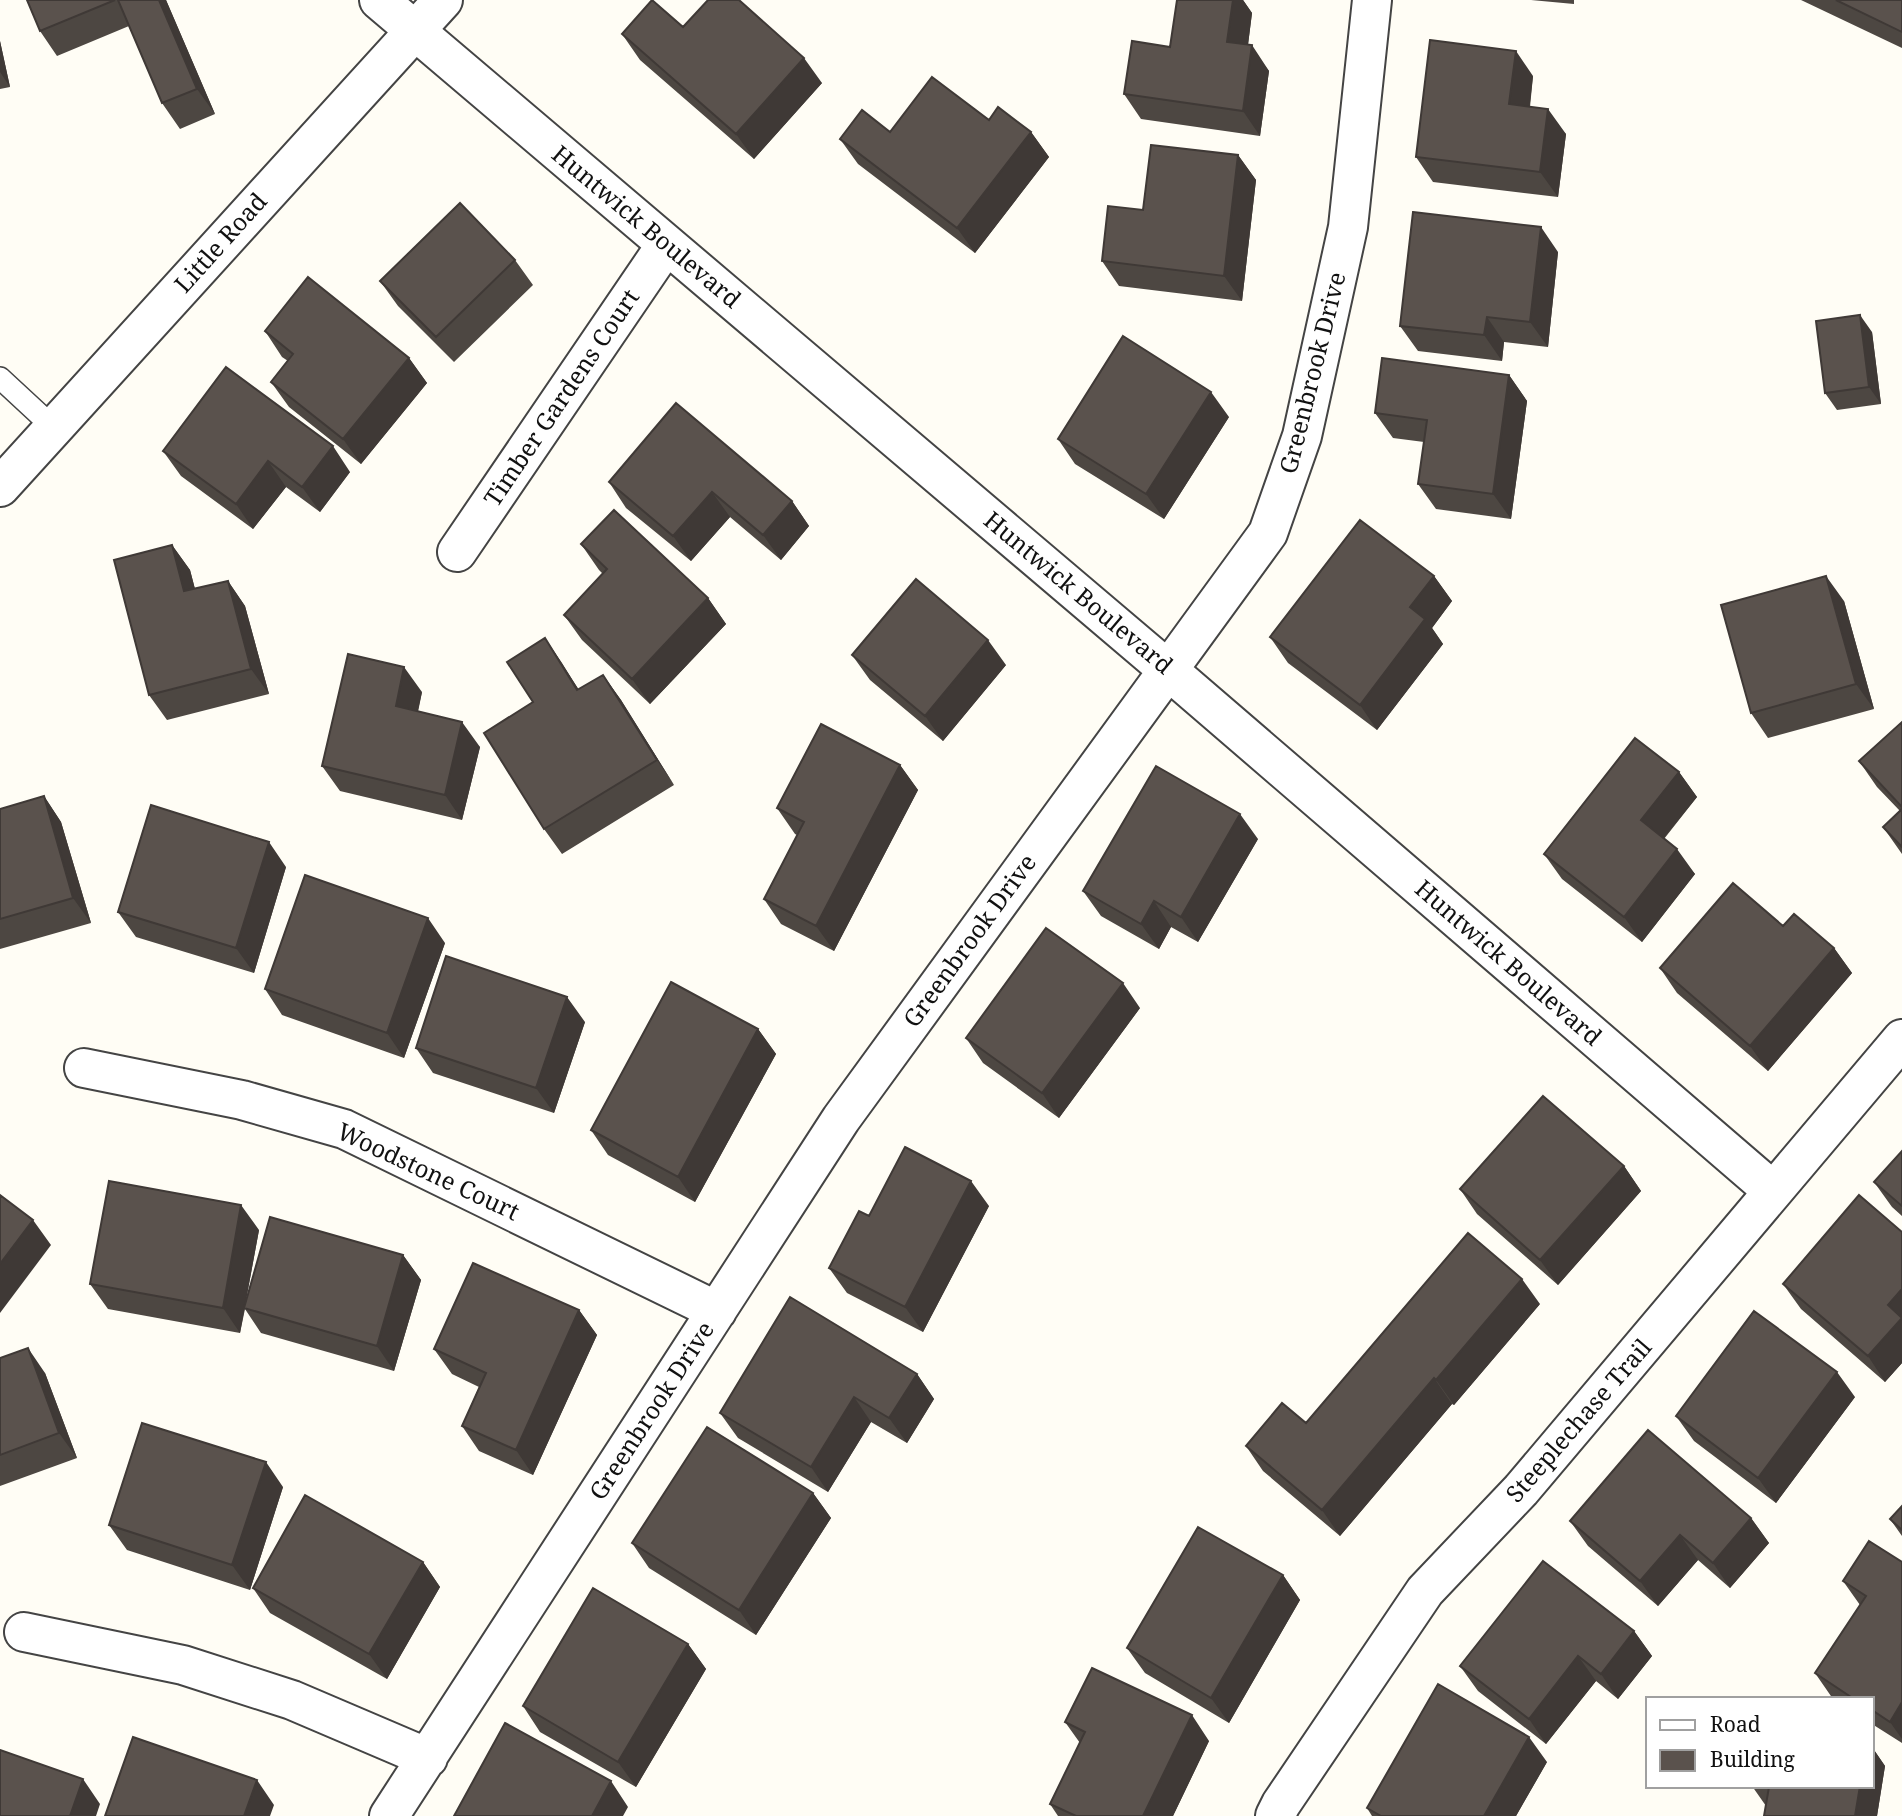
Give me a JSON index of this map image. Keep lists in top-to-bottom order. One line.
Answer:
{"streets":{"street":["Huntwick Boulevard","Little Road","Greenbrook Drive","Timber Gardens Court","Woodstone Court","Steeplechase Trail"]},"crossings":[["Huntwick Boulevard","Little Road"],["Huntwick Boulevard","Greenbrook Drive"],["Huntwick Boulevard","Timber Gardens Court"],["Huntwick Boulevard","Steeplechase Trail"],["Greenbrook Drive","Woodstone Court"]],"legend":["Road","Building"]}
